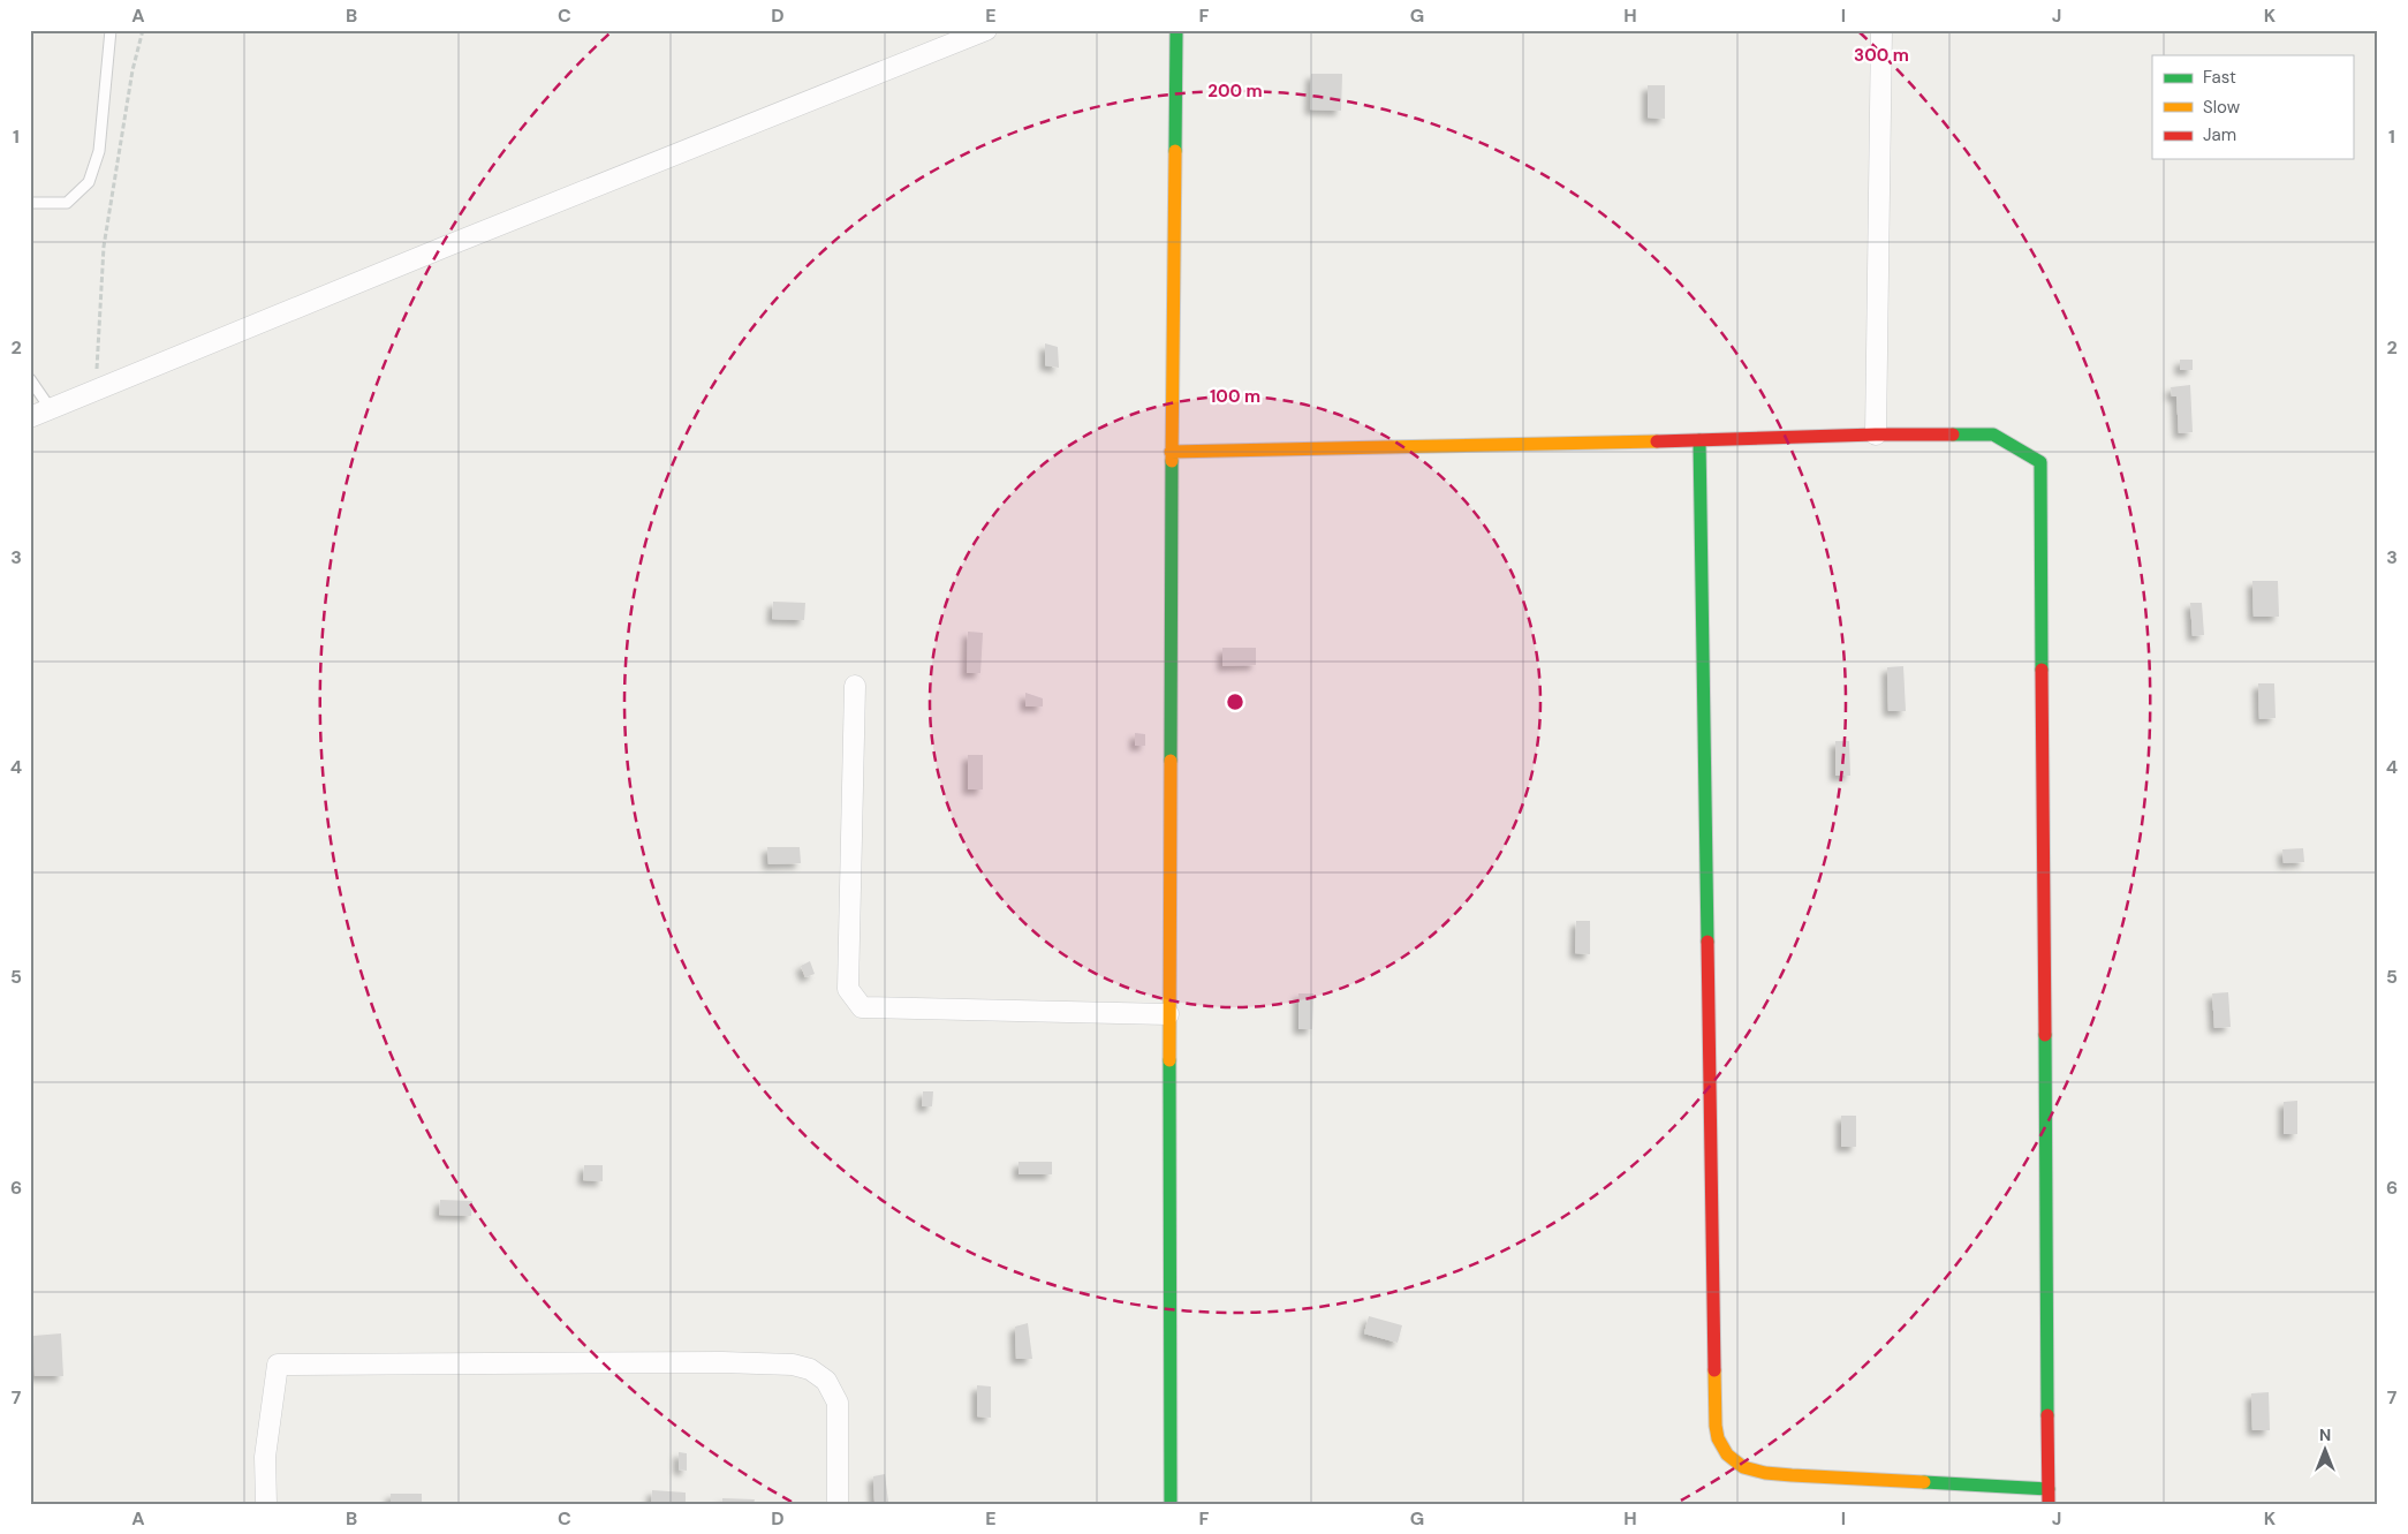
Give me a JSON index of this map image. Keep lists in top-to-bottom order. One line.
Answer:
{"legend":["Fast","Slow","Jam"],"north":"top","grid":{"columns":["A","B","C","D","E","F","G","H","I","J","K"],"rows":["1","2","3","4","5","6","7"]},"rings":["300 m","200 m","100 m"]}
